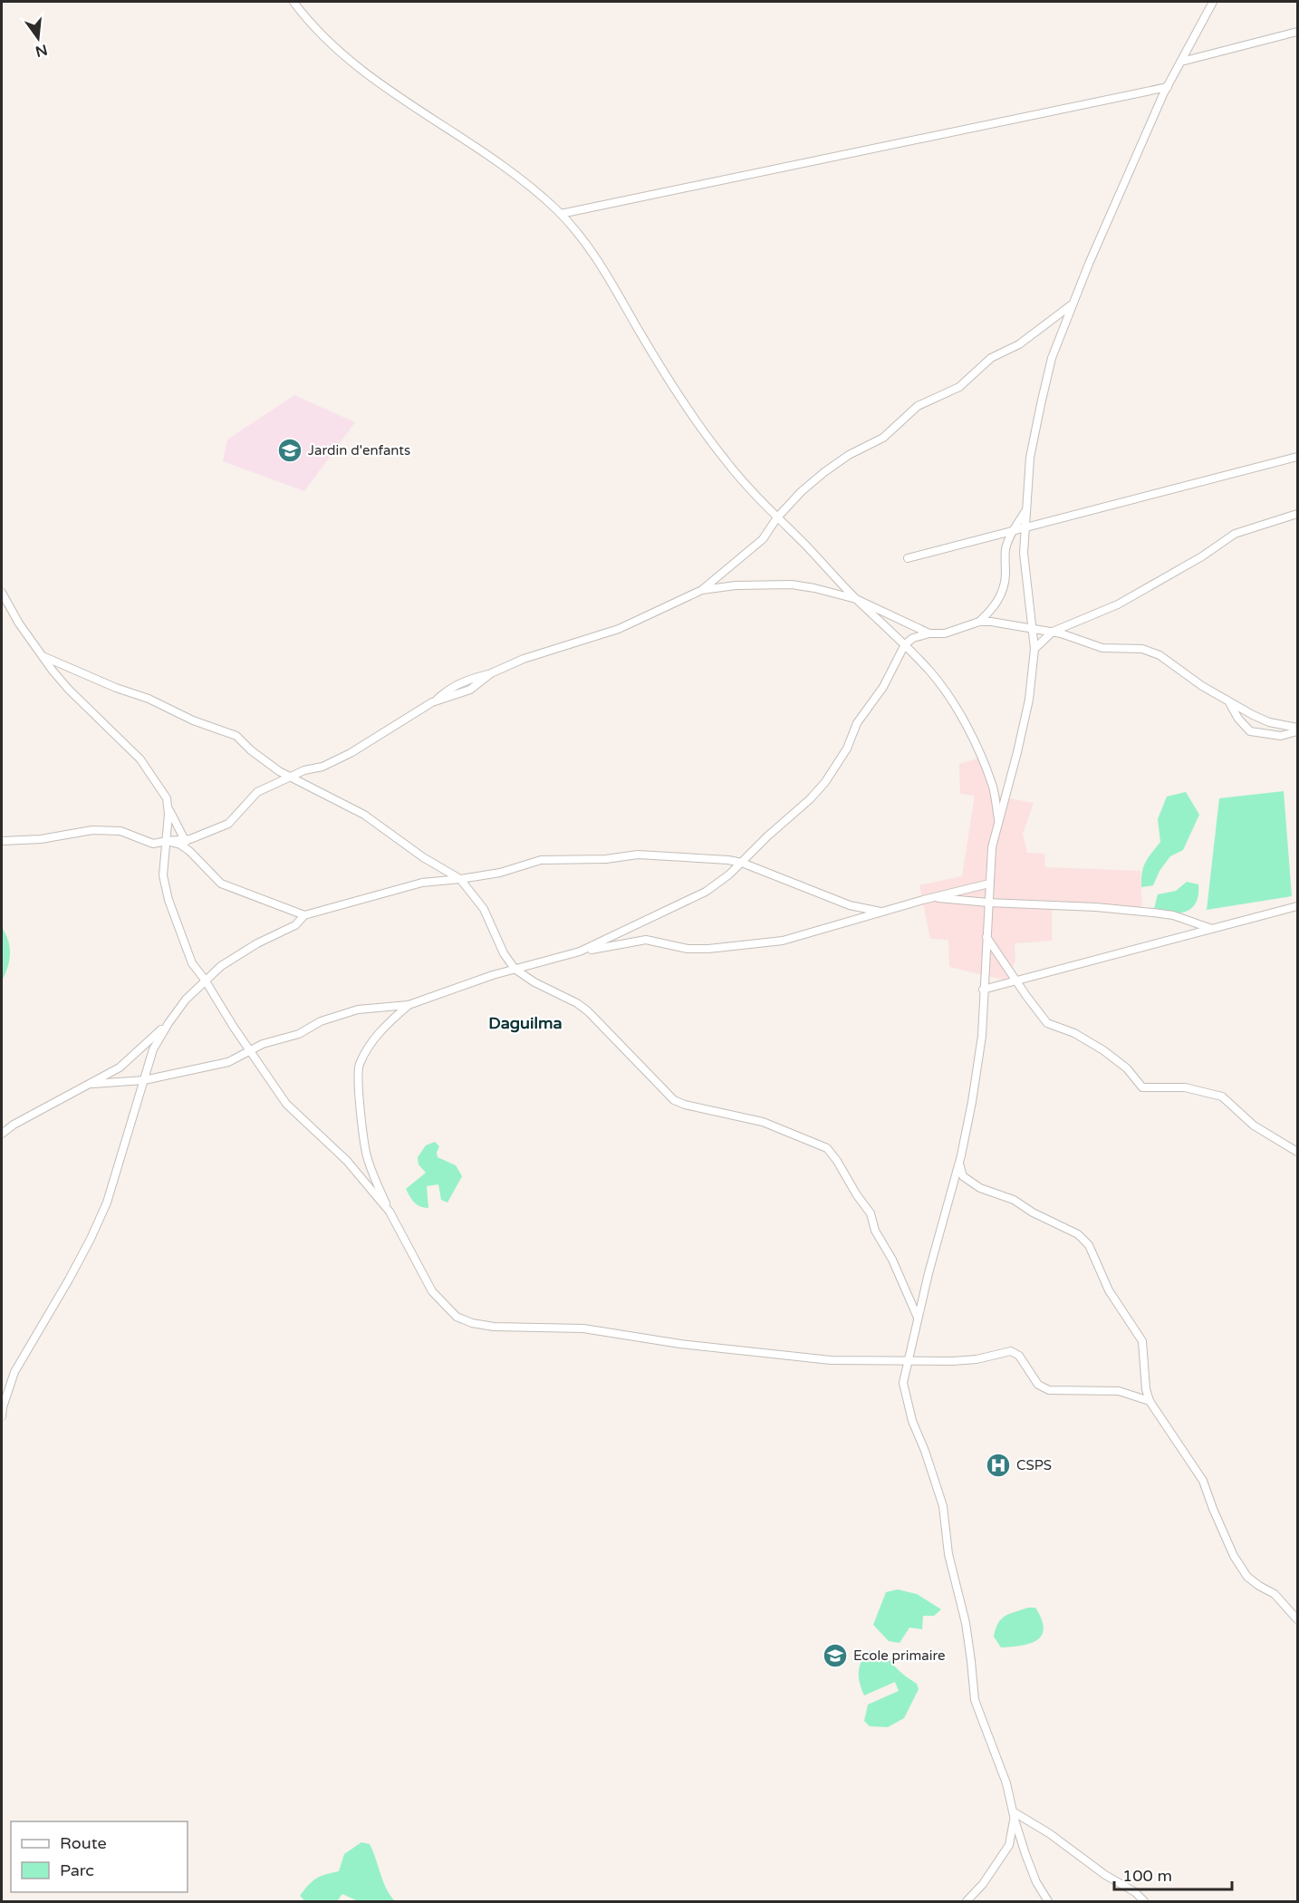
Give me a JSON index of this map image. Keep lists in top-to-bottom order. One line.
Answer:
{"districts":["Daguilma"],"places":{"school or university":["Jardin d'enfants","Ecole primaire"],"hospital":["CSPS"]},"legend":["Route","Parc"],"scale_bar":"100 m","north":"bottom"}
